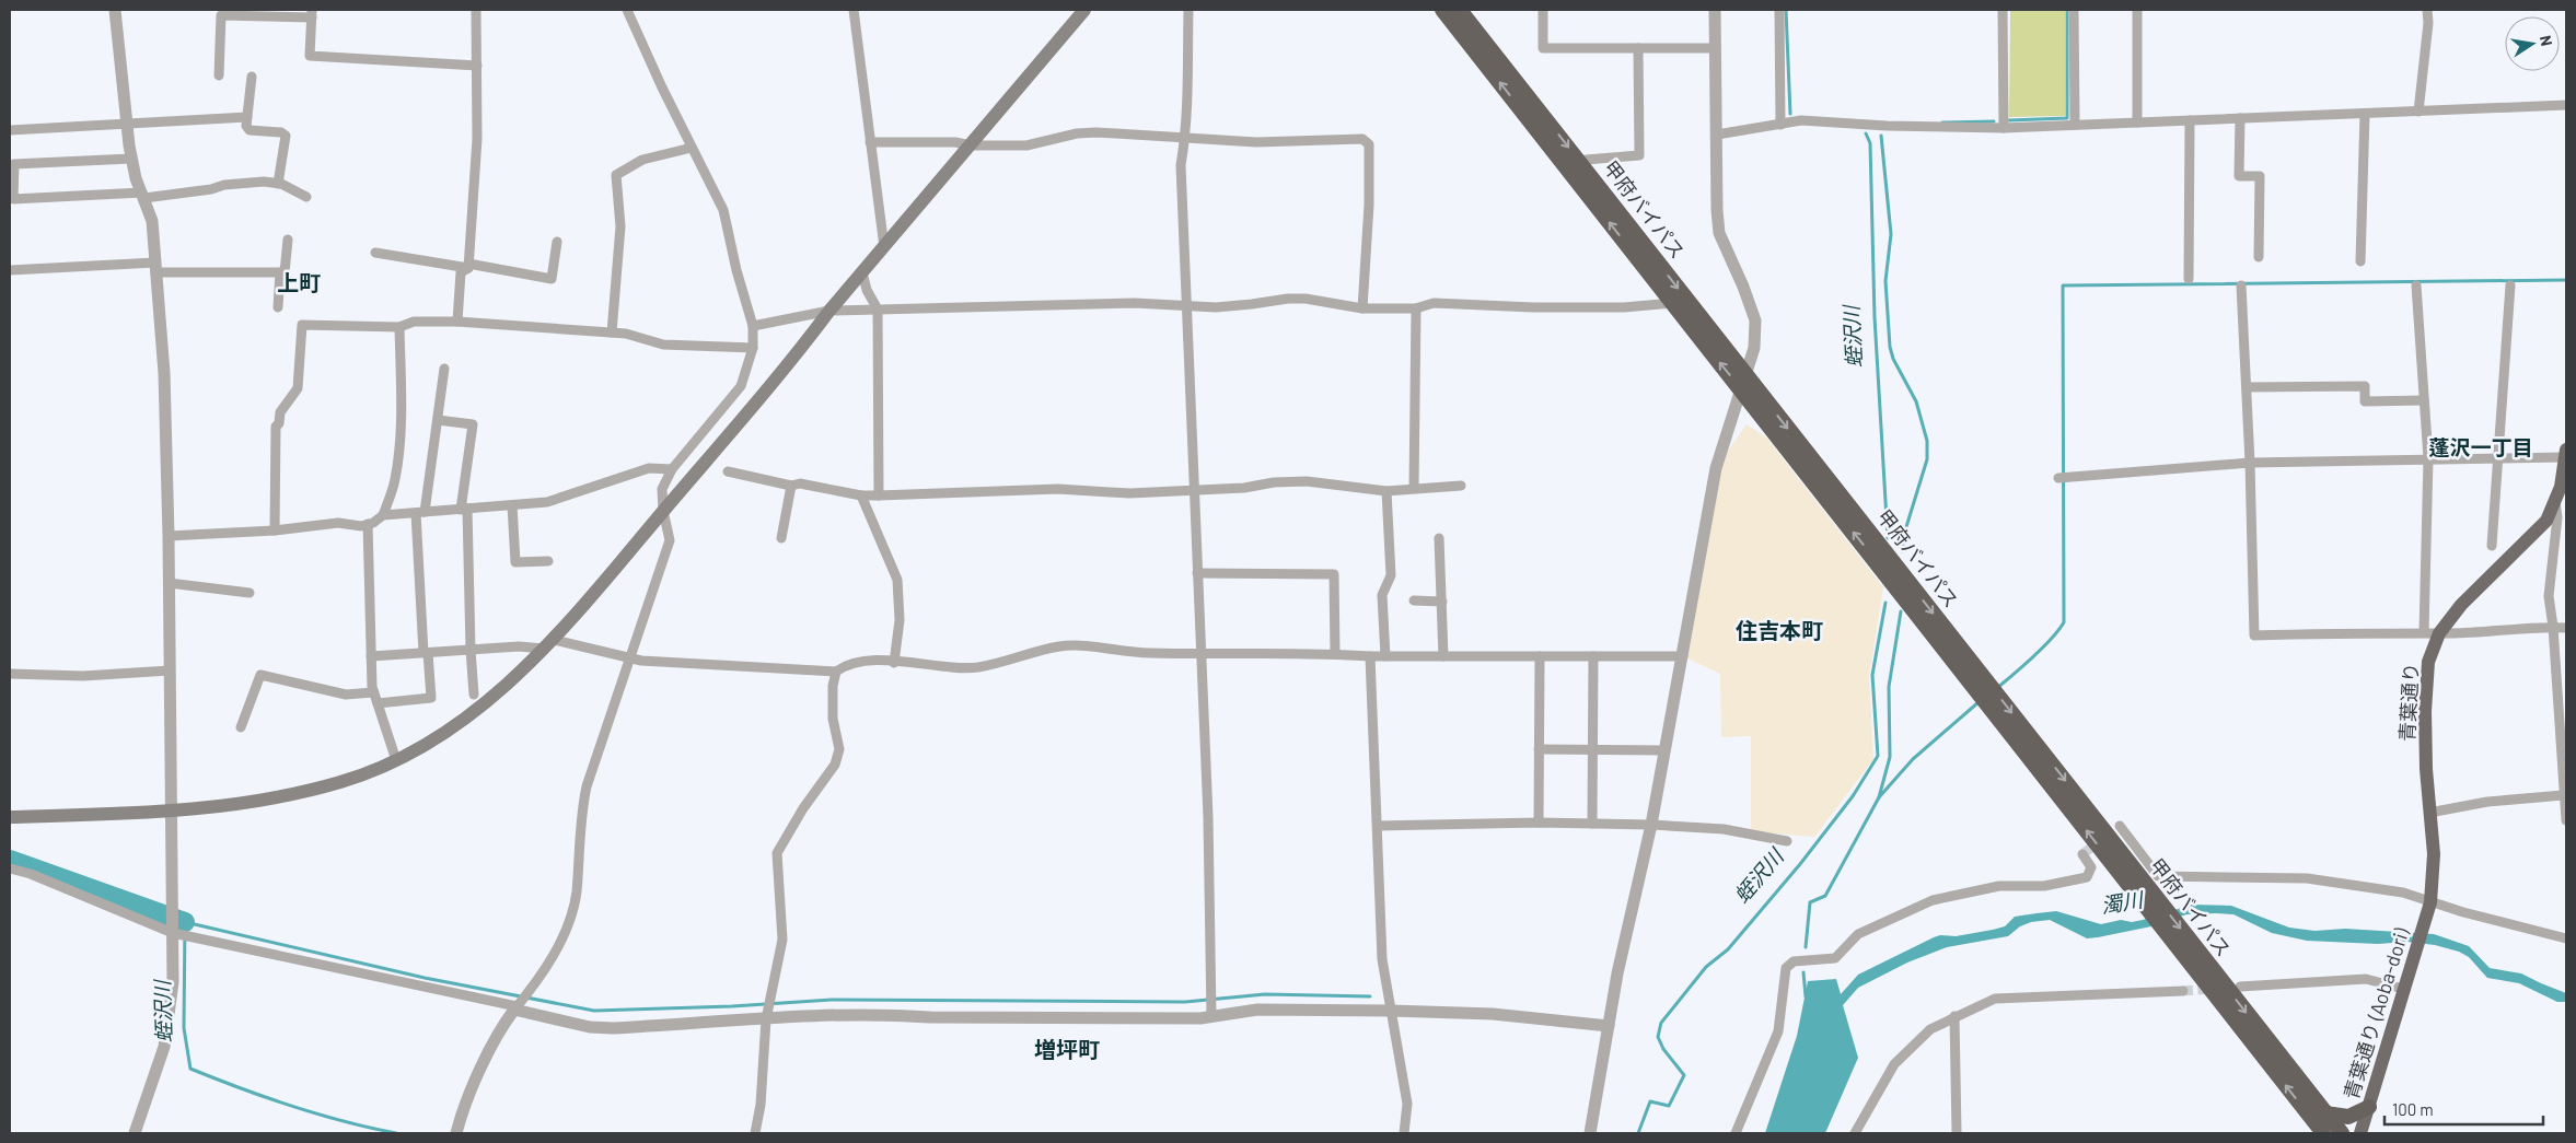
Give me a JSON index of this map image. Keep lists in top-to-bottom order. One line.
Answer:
{"streets":{"highway":["甲府バイパス"],"main road":["青葉通り","青葉通り (Aoba-dori)"]},"crossings":[["青葉通り","青葉通り (Aoba-dori)"]],"districts":["上町","蓬沢一丁目","住吉本町","増坪町"],"water":["蛭沢川","濁川"],"scale_bar":"100 m","north":"right"}
